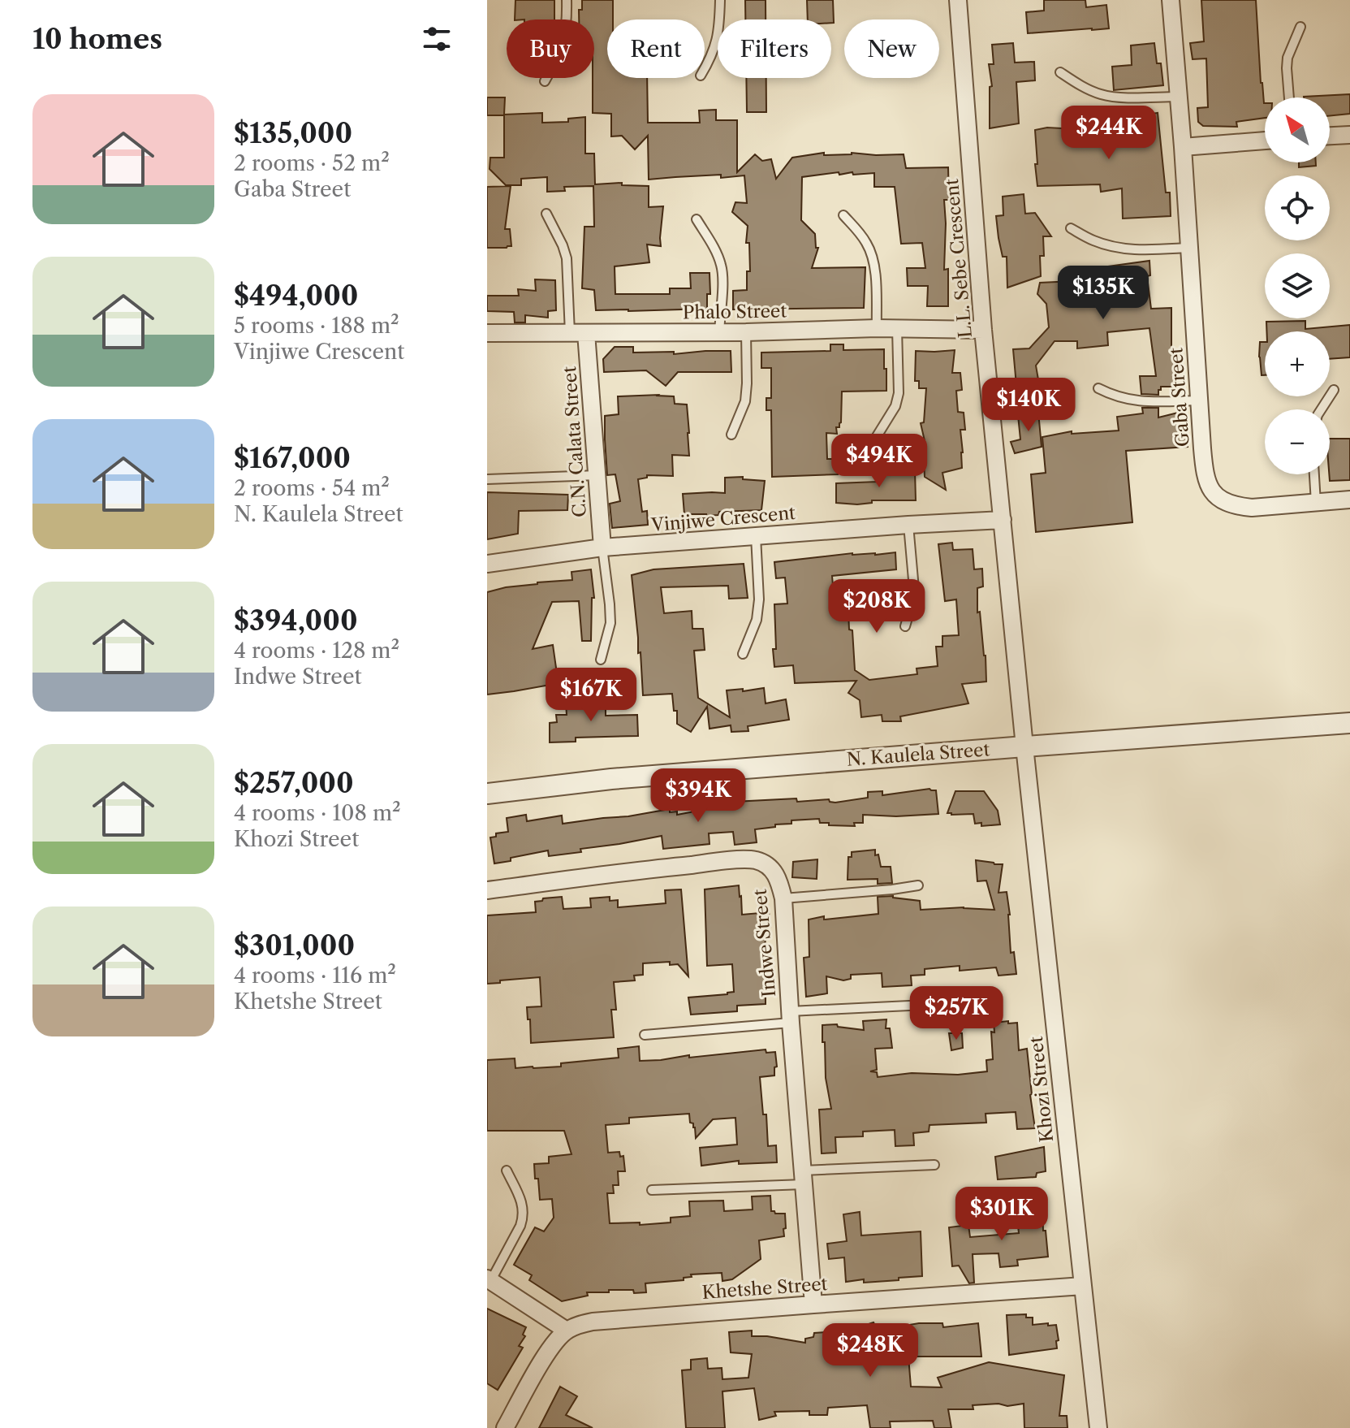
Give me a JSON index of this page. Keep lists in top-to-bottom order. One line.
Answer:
{"streets":{"street":["L.L. Sebe Crescent","Phalo Street","Gaba Street","C.N. Calata Street","Vinjiwe Crescent","N. Kaulela Street","Indwe Street","Khozi Street","Khetshe Street"]},"crossings":[["L.L. Sebe Crescent","Phalo Street"],["L.L. Sebe Crescent","Vinjiwe Crescent"],["L.L. Sebe Crescent","N. Kaulela Street"],["L.L. Sebe Crescent","Khozi Street"],["Phalo Street","C.N. Calata Street"],["C.N. Calata Street","Vinjiwe Crescent"],["N. Kaulela Street","Khozi Street"],["Indwe Street","Khetshe Street"],["Khozi Street","Khetshe Street"]],"north":"top left","page":{"heading":"10 homes","chip":["Buy","Rent","Filters","New"],"list":[{"name":"$135,000","note":"2 rooms · 52 m² · Gaba Street"},{"name":"$494,000","note":"5 rooms · 188 m² · Vinjiwe Crescent"},{"name":"$167,000","note":"2 rooms · 54 m² · N. Kaulela Street"},{"name":"$394,000","note":"4 rooms · 128 m² · Indwe Street"},{"name":"$257,000","note":"4 rooms · 108 m² · Khozi Street"},{"name":"$301,000","note":"4 rooms · 116 m² · Khetshe Street"}],"map_buttons":["+","−"],"price":["$244K","$135K","$140K","$494K","$208K","$167K","$394K","$257K","$301K","$248K"]}}
